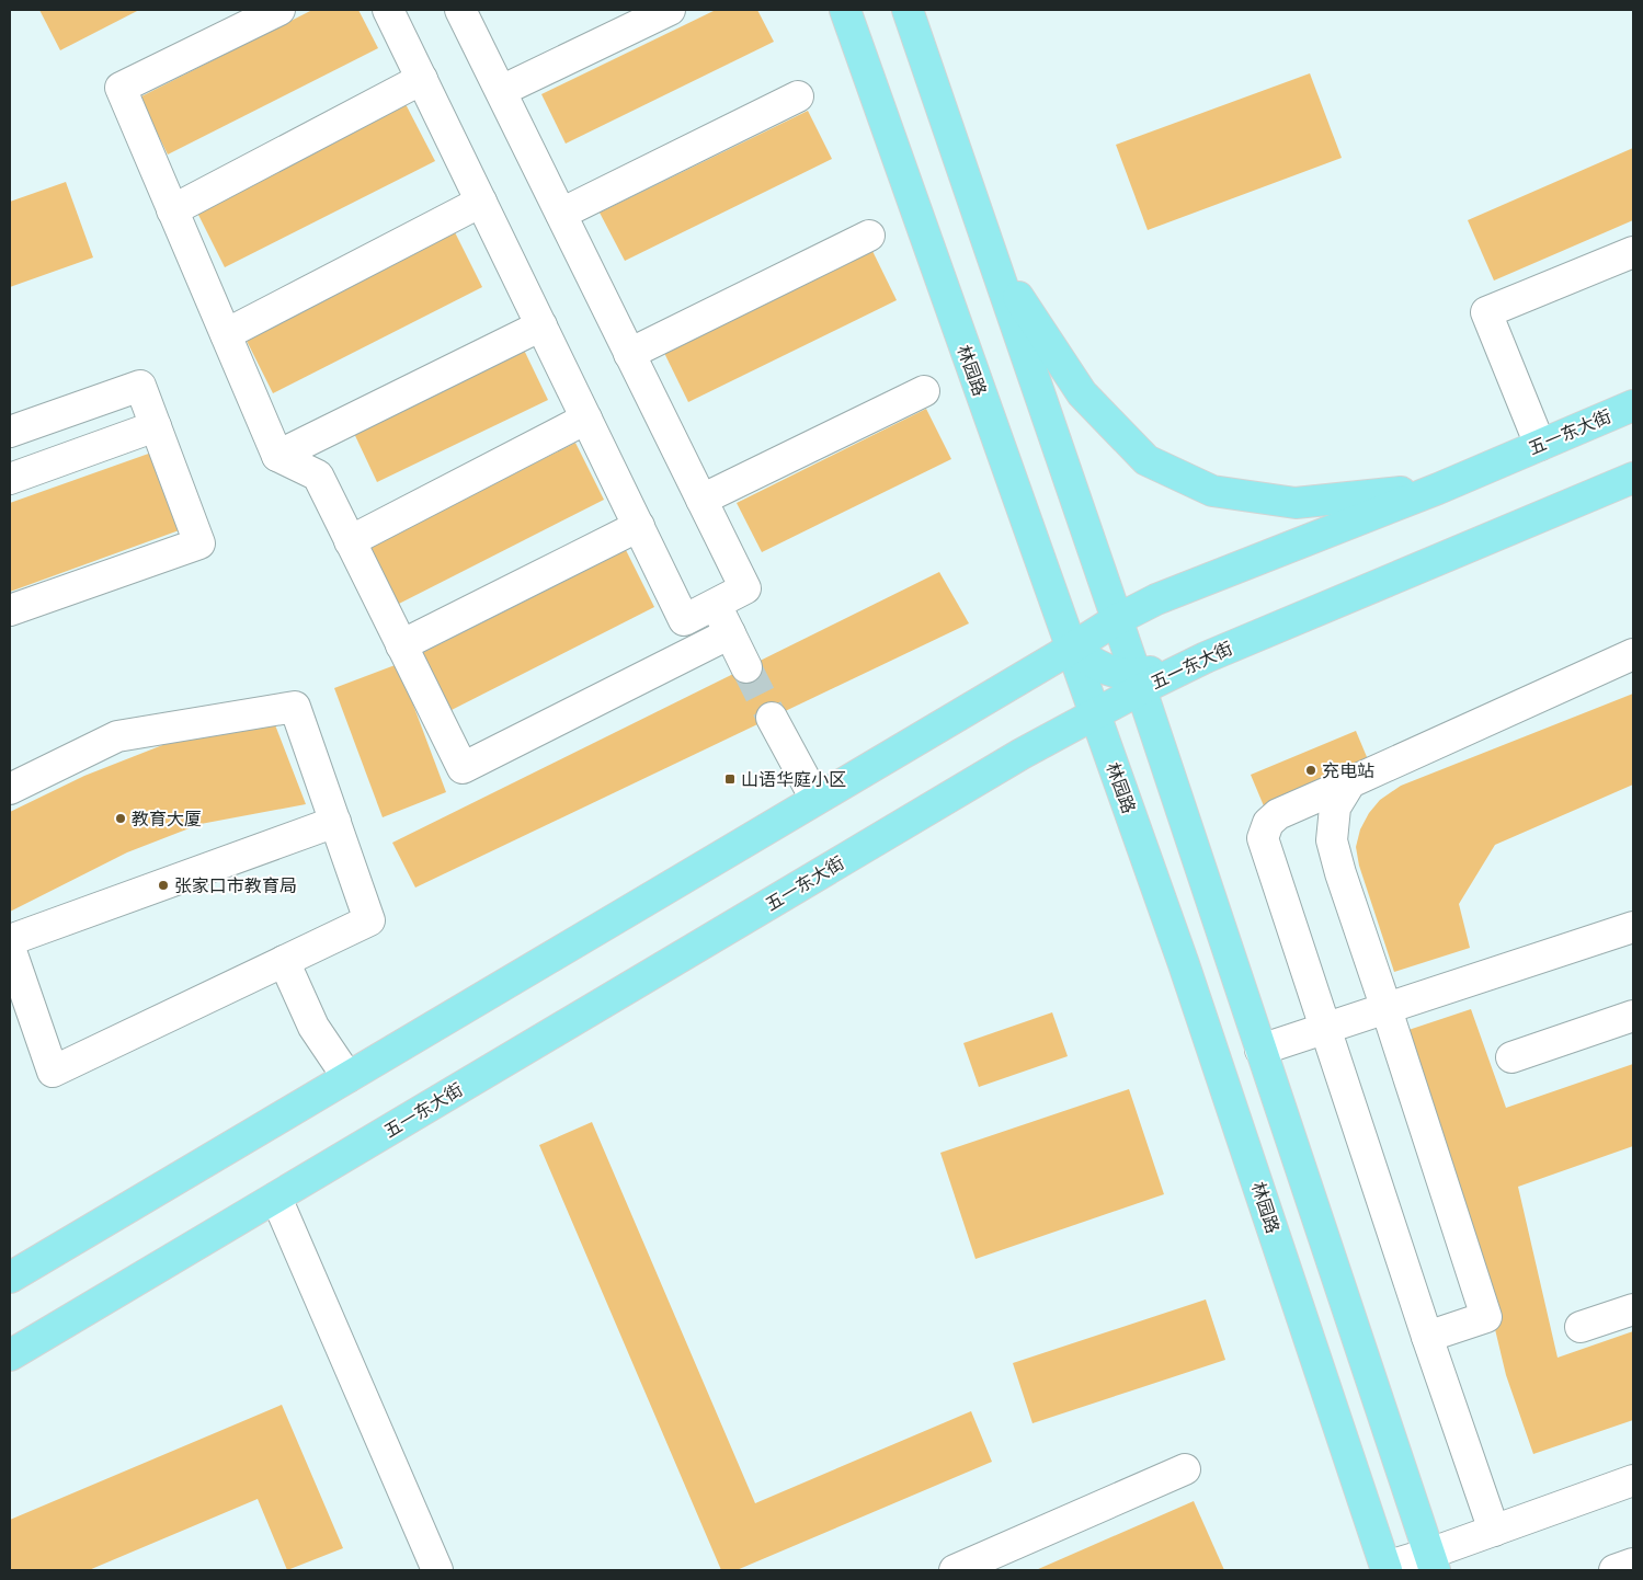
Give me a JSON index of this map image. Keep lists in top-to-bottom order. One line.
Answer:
{"streets":{"main road":["林园路","五一东大街"]},"crossings":[["林园路","五一东大街"]],"places":{"other":["充电站","教育大厦","张家口市教育局"],"transit":["山语华庭小区"]}}
